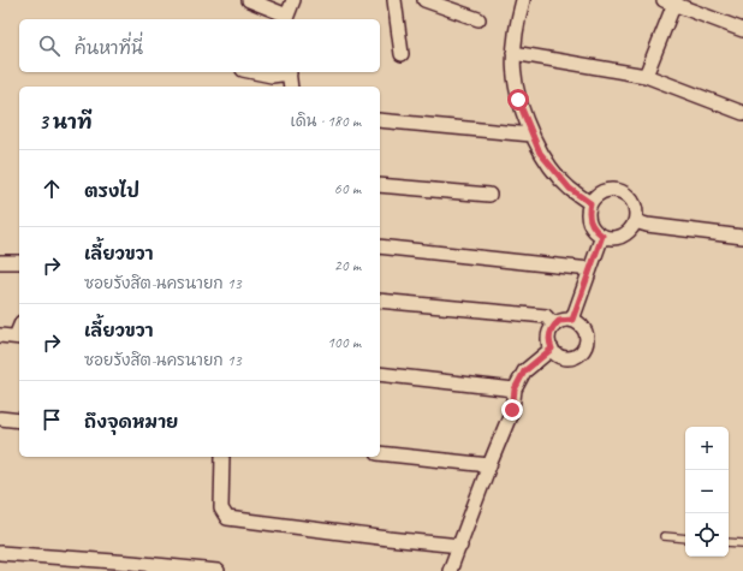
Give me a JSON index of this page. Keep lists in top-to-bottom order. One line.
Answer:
{"page":{"search":"ค้นหาที่นี่","heading":["3 นาที","เดิน · 180 m"],"list":[["ตรงไป","60 m"],["เลี้ยวขวา","ซอยรังสิต-นครนายก 13","20 m"],["เลี้ยวขวา","ซอยรังสิต-นครนายก 13","100 m"],"ถึงจุดหมาย"],"map_buttons":["+","−"]}}
